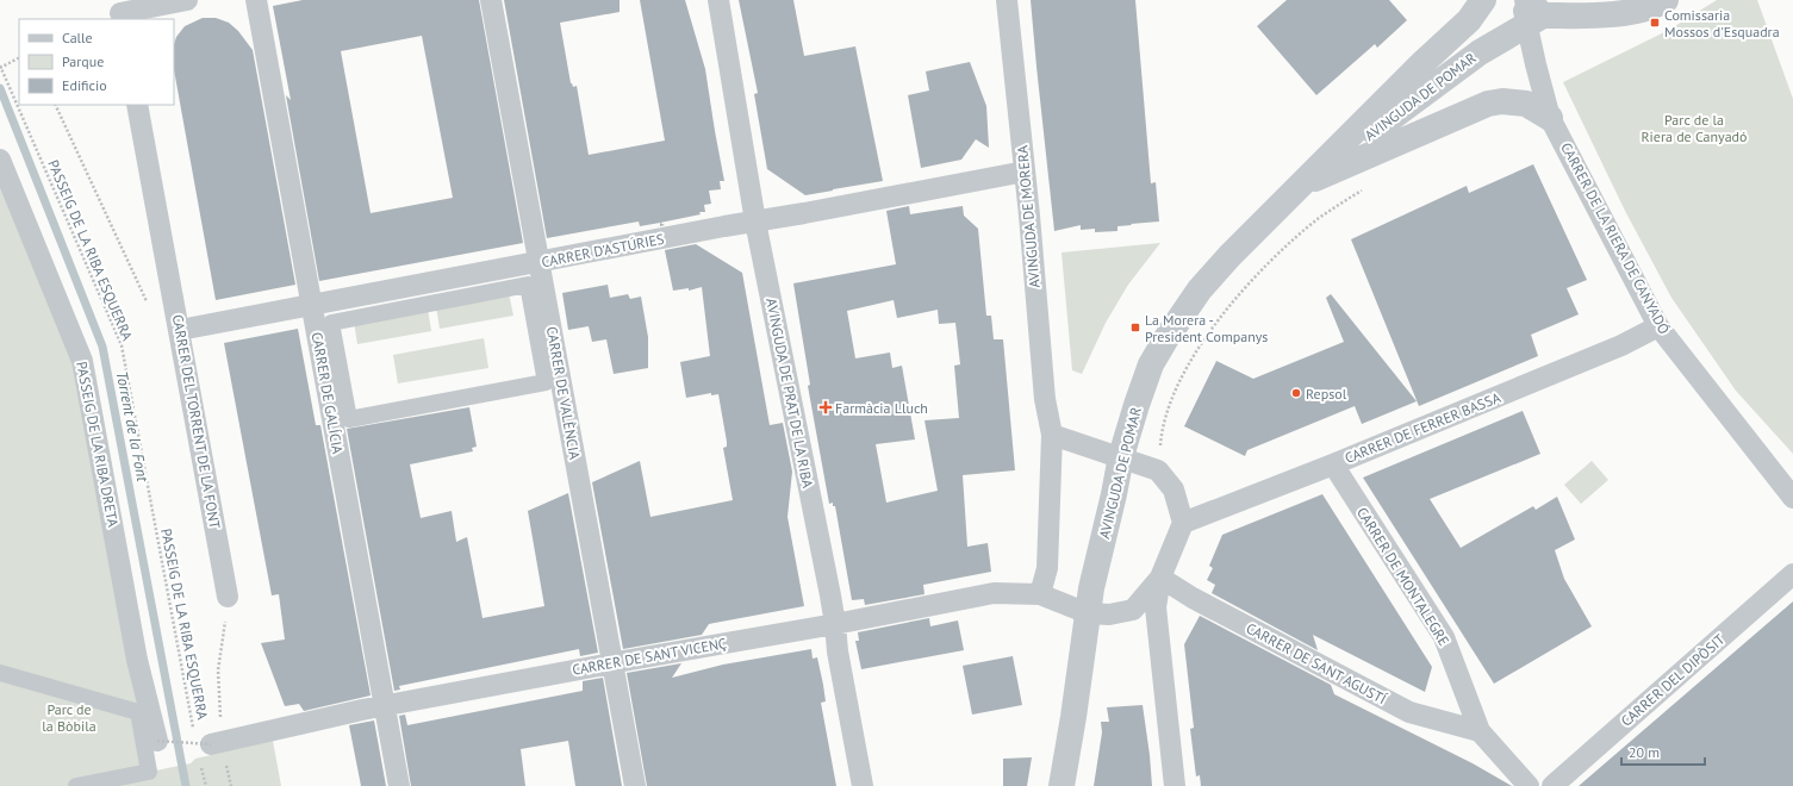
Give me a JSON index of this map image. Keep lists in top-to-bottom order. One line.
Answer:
{"streets":{"street":["AVINGUDA DE POMAR","AVINGUDA DE MORERA","CARRER DE LA RIERA DE CANYADÓ","CARRER D'ASTÚRIES","CARRER DE GALÍCIA","CARRER DE VALÈNCIA","AVINGUDA DE PRAT DE LA RIBA","CARRER DEL TORRENT DE LA FONT","CARRER DE FERRER BASSA","PASSEIG DE LA RIBA DRETA","CARRER DE MONTALEGRE","CARRER DE SANT VICENÇ","CARRER DE SANT AGUSTÍ","CARRER DEL DIPÒSIT"],"path":["PASSEIG DE LA RIBA ESQUERRA"]},"crossings":[["AVINGUDA DE POMAR","CARRER DE LA RIERA DE CANYADÓ"],["AVINGUDA DE POMAR","CARRER DE SANT VICENÇ"],["AVINGUDA DE MORERA","CARRER D'ASTÚRIES"],["AVINGUDA DE MORERA","CARRER DE SANT VICENÇ"],["CARRER DE LA RIERA DE CANYADÓ","CARRER DE FERRER BASSA"],["CARRER D'ASTÚRIES","CARRER DE GALÍCIA"],["CARRER D'ASTÚRIES","CARRER DE VALÈNCIA"],["CARRER D'ASTÚRIES","AVINGUDA DE PRAT DE LA RIBA"],["CARRER D'ASTÚRIES","CARRER DEL TORRENT DE LA FONT"],["CARRER DE GALÍCIA","CARRER DE SANT VICENÇ"],["CARRER DE VALÈNCIA","CARRER DE SANT VICENÇ"],["AVINGUDA DE PRAT DE LA RIBA","CARRER DE SANT VICENÇ"],["CARRER DE FERRER BASSA","CARRER DE MONTALEGRE"],["CARRER DE MONTALEGRE","CARRER DE SANT AGUSTÍ"]],"water":["Torrent de la Font"],"parks":["Parc de la Riera de Canyadó","Parc de la Bòbila"],"places":{"transit":["Comissaria Mossos d'Esquadra","La Morera - President Companys"],"other":["Repsol"],"health":["Farmàcia Lluch"]},"legend":["Calle","Parque","Edificio"],"scale_bar":"20 m"}
